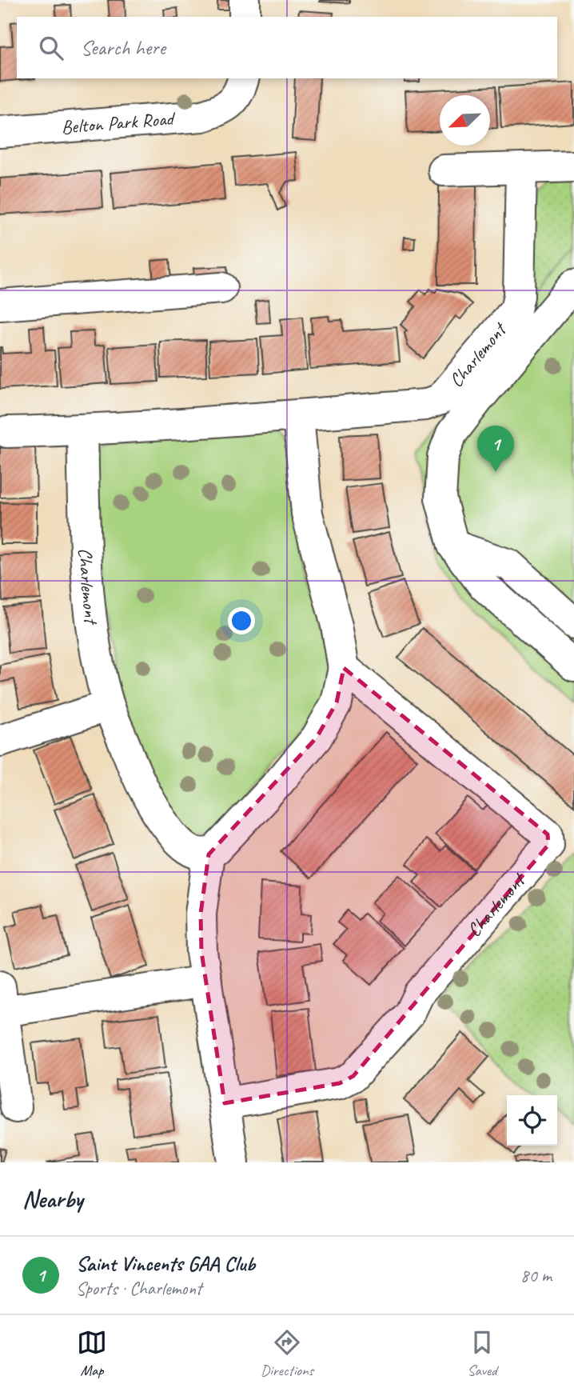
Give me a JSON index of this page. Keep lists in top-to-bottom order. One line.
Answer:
{"streets":{"street":["Belton Park Road","Charlemont"]},"north":"bottom left","page":{"search":"Search here","pins":"1","heading":"Nearby","list":[{"mark":"1","name":"Saint Vincents GAA Club","note":"Sports · Charlemont","value":"80 m"}],"nav":["Map","Directions","Saved"]}}
